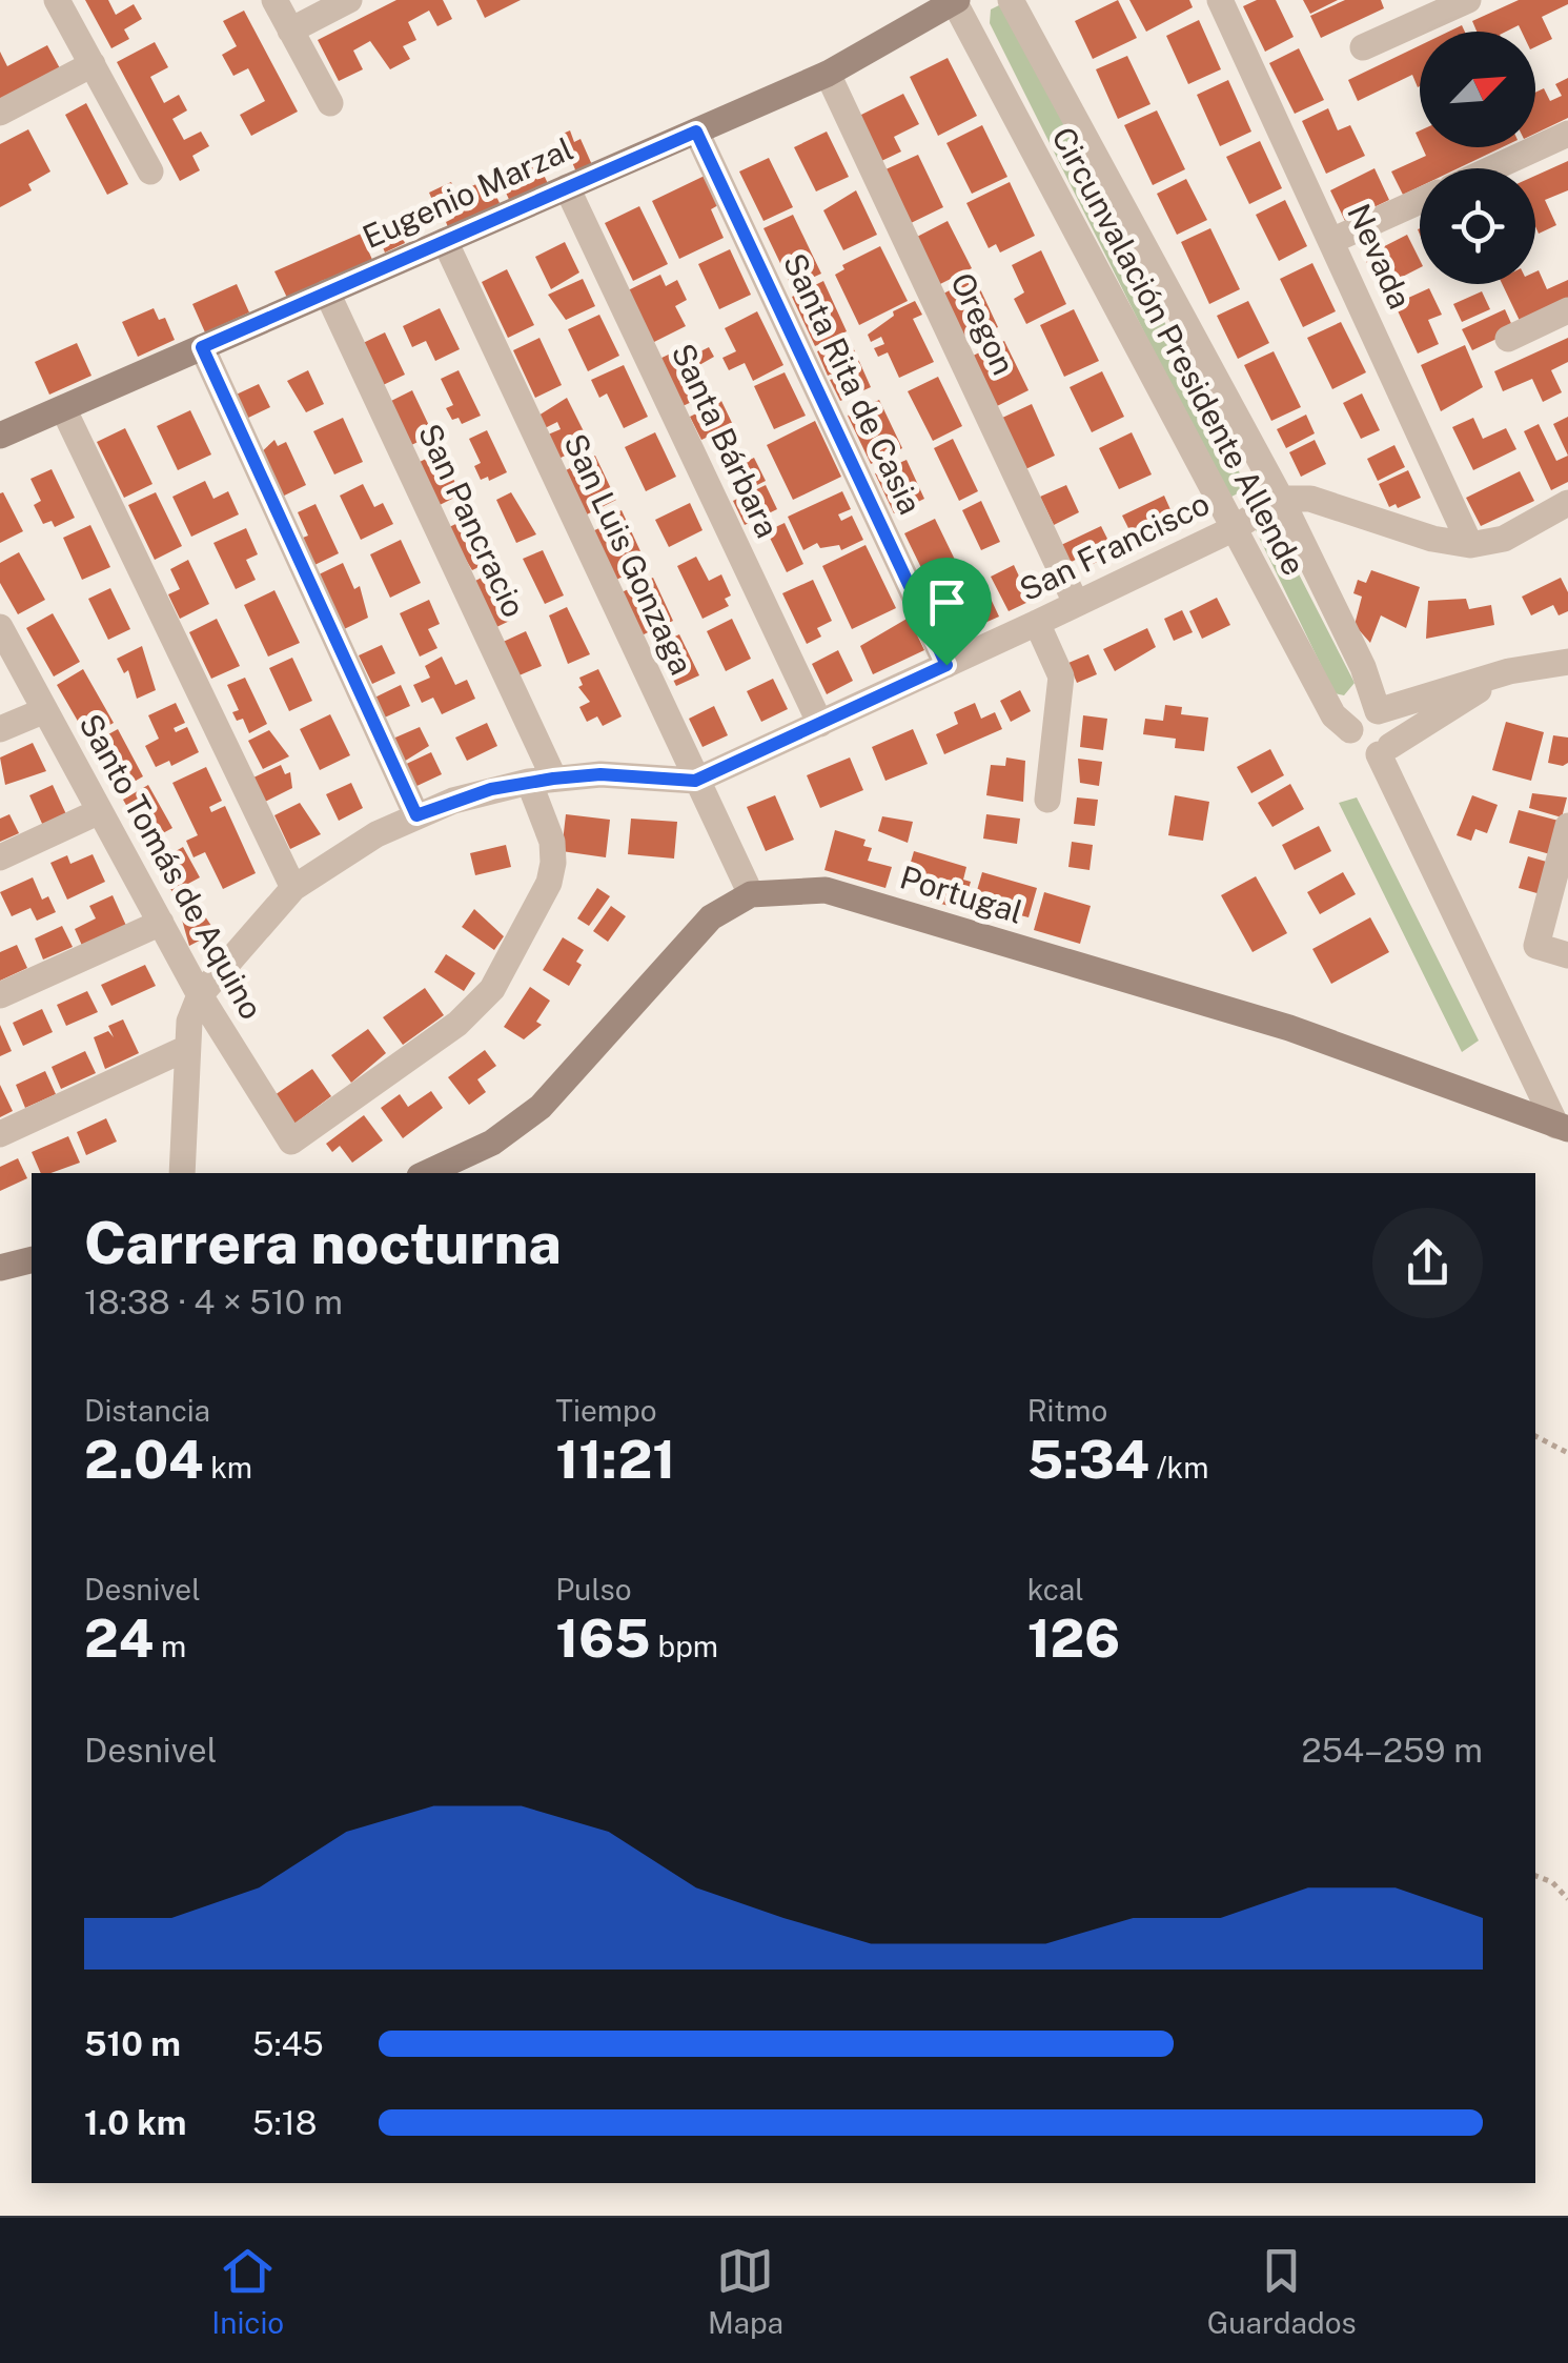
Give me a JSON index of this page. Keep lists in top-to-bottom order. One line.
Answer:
{"streets":{"main road":["Eugenio Marzal","Portugal"],"street":["Nevada","Oregon","Circunvalación Presidente Allende","Santa Rita de Casia","Santa Bárbara","San Pancracio","San Francisco","San Luis Gonzaga","Santo Tomás de Aquino"]},"crossings":[["Eugenio Marzal","Oregon"],["Eugenio Marzal","Circunvalación Presidente Allende"],["Eugenio Marzal","Santa Rita de Casia"],["Eugenio Marzal","Santa Bárbara"],["Eugenio Marzal","San Pancracio"],["Eugenio Marzal","San Luis Gonzaga"],["Oregon","San Francisco"],["Circunvalación Presidente Allende","San Francisco"],["Santa Rita de Casia","San Francisco"],["Santa Bárbara","San Francisco"],["San Pancracio","San Francisco"],["San Pancracio","Santo Tomás de Aquino"],["San Francisco","San Luis Gonzaga"],["San Francisco","Santo Tomás de Aquino"],["San Luis Gonzaga","Portugal"]],"north":"top right","page":{"heading":["Carrera nocturna","18:38 · 4 × 510 m"],"stats":[["Distancia","2.04 km"],["Tiempo","11:21"],["Ritmo","5:34 /km"],["Desnivel","24 m"],["Pulso","165 bpm"],["kcal","126"]],"chart":["Desnivel","254–259 m"],"list":[{"name":"510 m","note":"5:45"},{"name":"1.0 km","note":"5:18"}],"tabs":["Inicio","Mapa","Guardados"]}}
